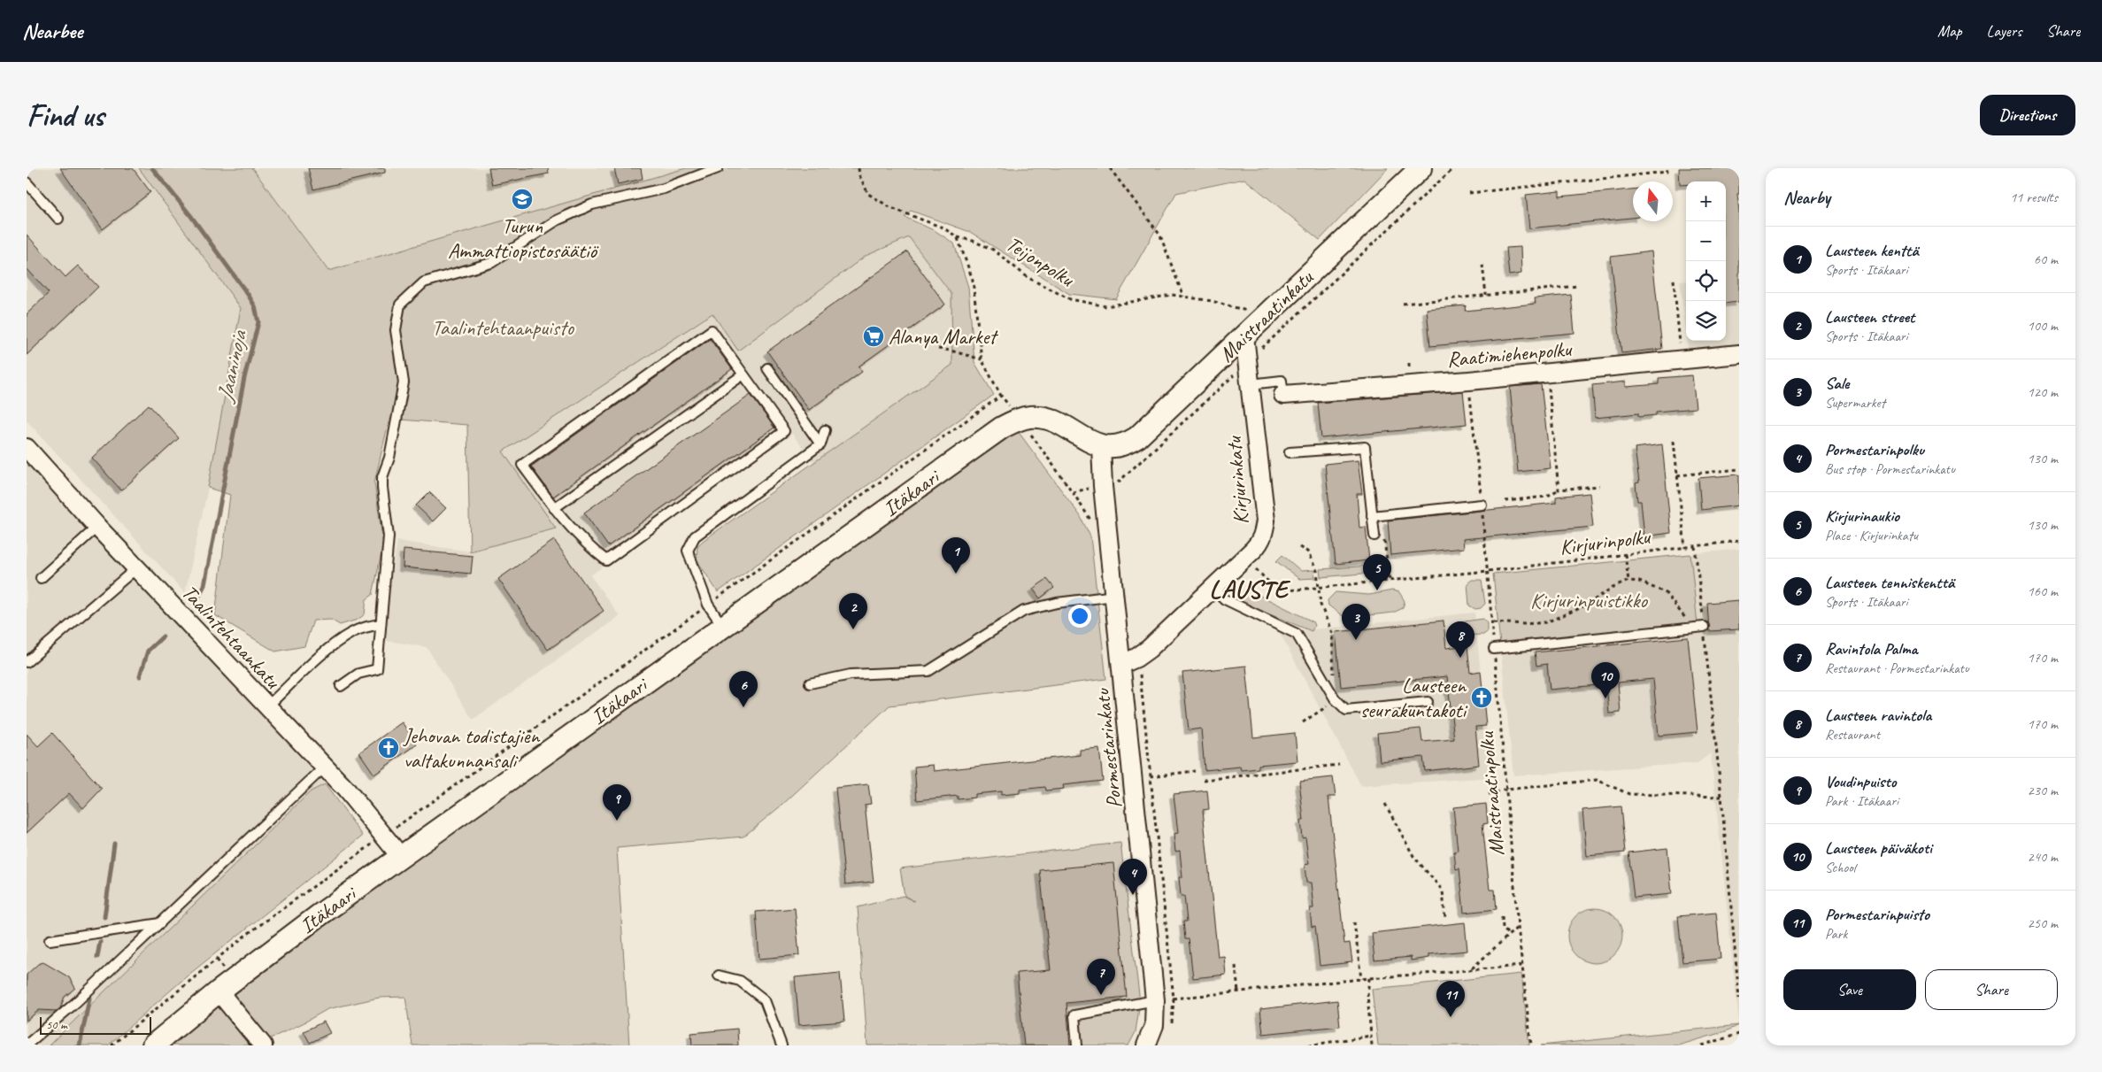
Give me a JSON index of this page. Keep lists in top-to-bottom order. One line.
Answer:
{"streets":{"street":["Maistraatinkatu","Raatimiehenpolku","Kirjurinkatu","Itäkaari","Taalintehtaankatu","Pormestarinkatu"],"path":["Teijonpolku","Kirjurinpolku","Maistraatinpolku"]},"crossings":[["Teijonpolku","Maistraatinkatu"],["Teijonpolku","Kirjurinkatu"],["Maistraatinkatu","Kirjurinkatu"],["Maistraatinkatu","Itäkaari"],["Maistraatinkatu","Pormestarinkatu"],["Raatimiehenpolku","Maistraatinpolku"],["Kirjurinkatu","Kirjurinpolku"],["Kirjurinkatu","Pormestarinkatu"],["Itäkaari","Taalintehtaankatu"],["Itäkaari","Pormestarinkatu"],["Kirjurinpolku","Maistraatinpolku"]],"districts":["LAUSTE"],"water":["Jaaninoja"],"parks":["Taalintehtaanpuisto","Kirjurinpuistikko"],"places":{"school or university":["Turun Ammattiopistosäätiö"],"supermarket":["Alanya Market"],"church":["Lausteen seurakuntakoti","Jehovan todistajien valtakunnansali"]},"scale_bar":"50 m","north":"top","page":{"header":"Nearbee","nav":["Map","Layers","Share"],"buttons":["Directions",["Save","Share"]],"title":"Find us","heading":["Nearby","11 results"],"map_buttons":["+","−"],"list":[{"mark":"1","name":"Lausteen kenttä","note":"Sports · Itäkaari","value":"60 m"},{"mark":"2","name":"Lausteen street","note":"Sports · Itäkaari","value":"100 m"},{"mark":"3","name":"Sale","note":"Supermarket","value":"120 m"},{"mark":"4","name":"Pormestarinpolku","note":"Bus stop · Pormestarinkatu","value":"130 m"},{"mark":"5","name":"Kirjurinaukio","note":"Place · Kirjurinkatu","value":"130 m"},{"mark":"6","name":"Lausteen tenniskenttä","note":"Sports · Itäkaari","value":"160 m"},{"mark":"7","name":"Ravintola Palma","note":"Restaurant · Pormestarinkatu","value":"170 m"},{"mark":"8","name":"Lausteen ravintola","note":"Restaurant","value":"170 m"},{"mark":"9","name":"Voudinpuisto","note":"Park · Itäkaari","value":"230 m"},{"mark":"10","name":"Lausteen päiväkoti","note":"School","value":"240 m"},{"mark":"11","name":"Pormestarinpuisto","note":"Park","value":"250 m"}],"pins":["1","5","2","3","8","10","6","9","4","7","11"],"scale":"50 m"}}
